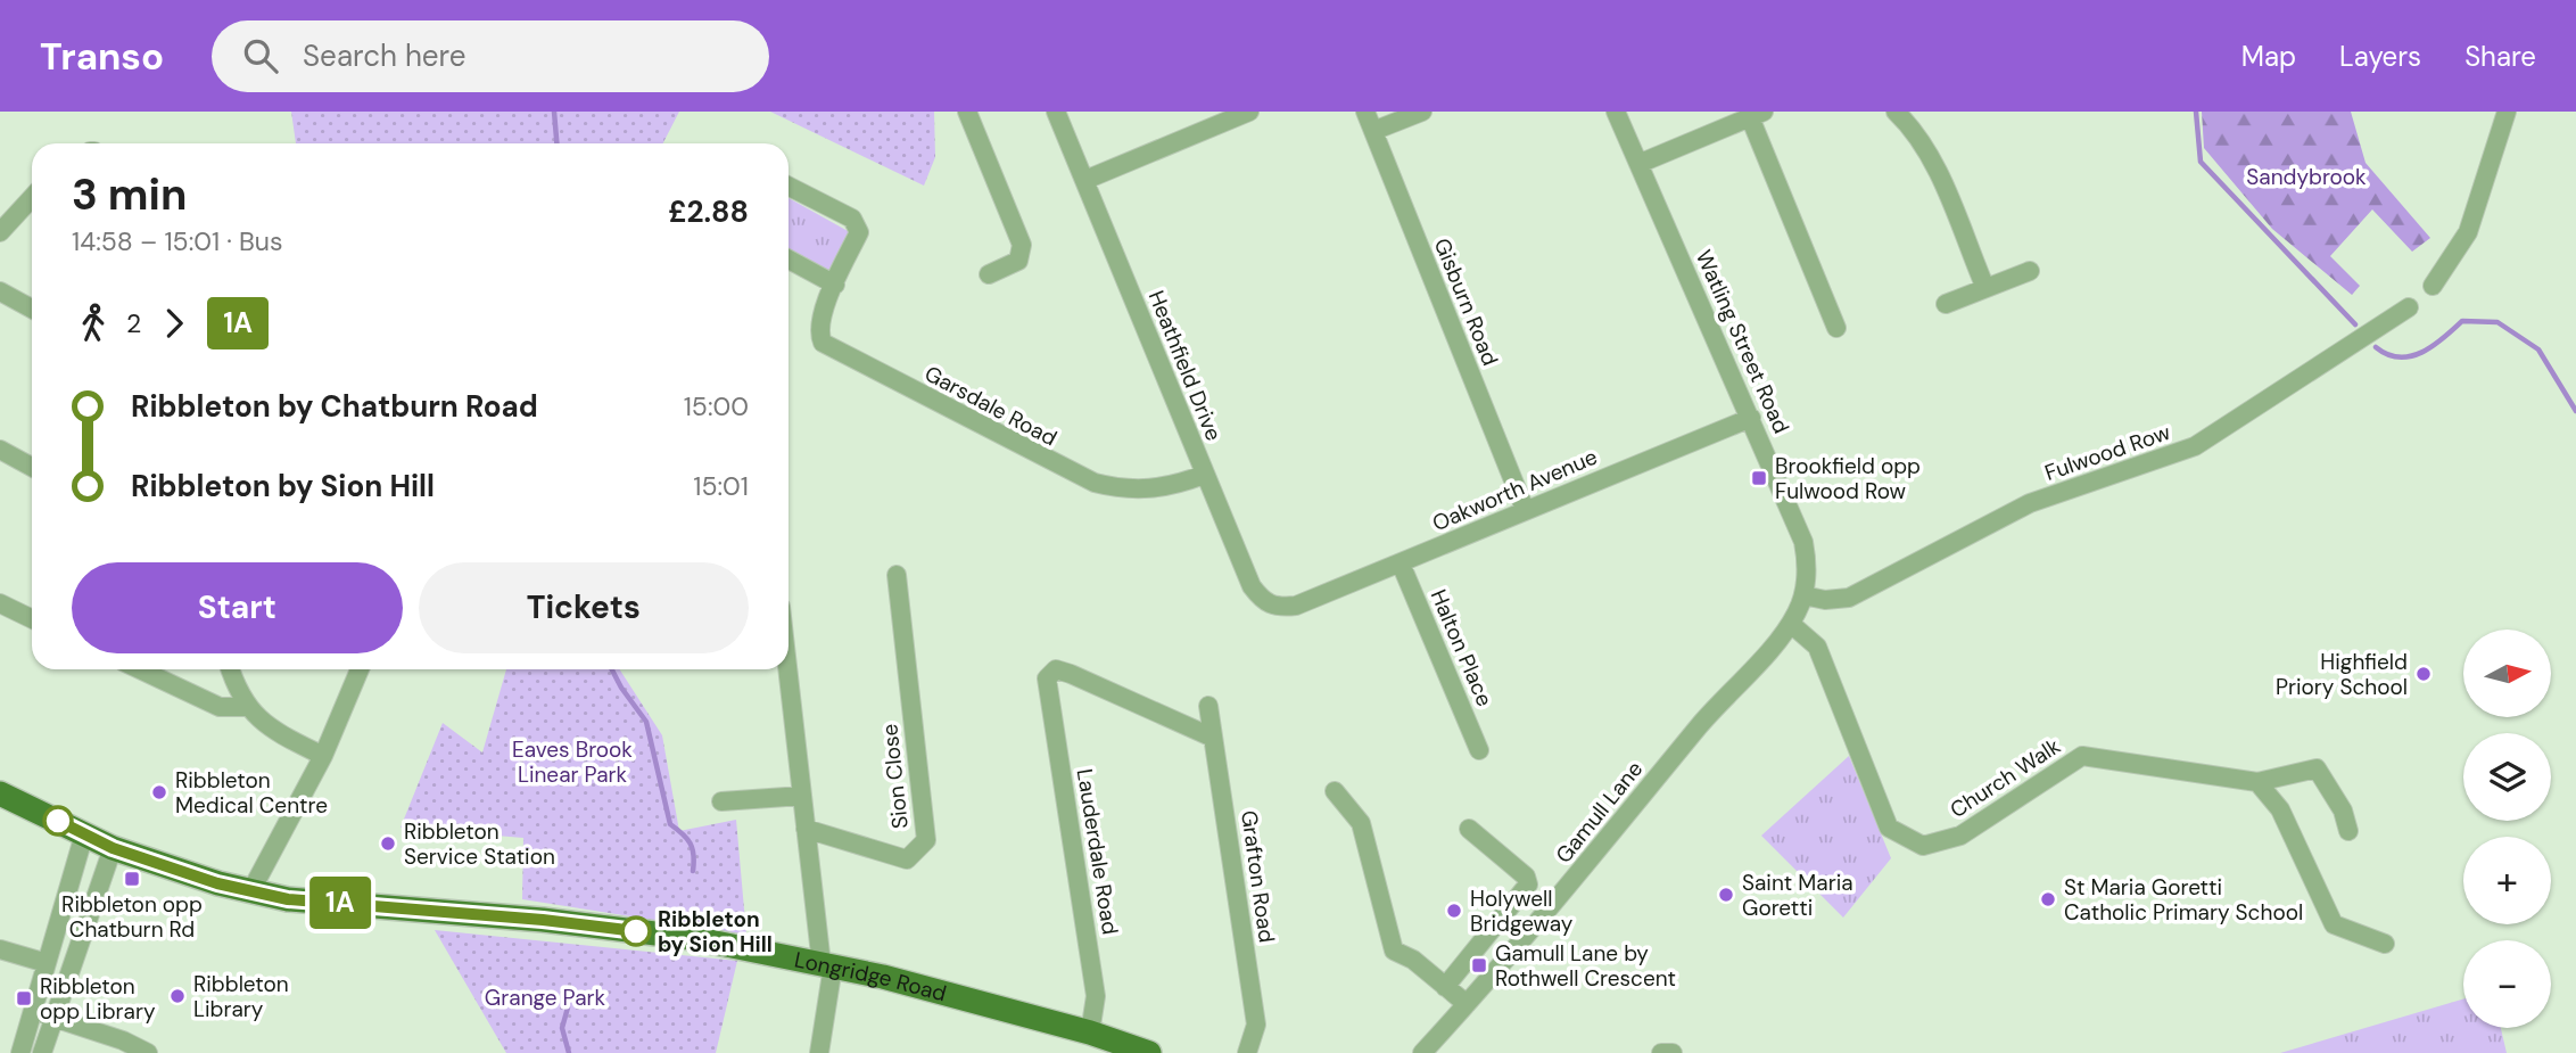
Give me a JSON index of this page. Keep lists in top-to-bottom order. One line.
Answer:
{"streets":{"main road":["Longridge Road"],"street":["Gisburn Road","Watling Street Road","Heathfield Drive","Garsdale Road","Fulwood Row","Oakworth Avenue","Halton Place","Sion Close","Church Walk","Gamull Lane","Lauderdale Road","Grafton Road"]},"crossings":[["Gisburn Road","Oakworth Avenue"],["Watling Street Road","Fulwood Row"],["Watling Street Road","Oakworth Avenue"],["Watling Street Road","Gamull Lane"],["Heathfield Drive","Garsdale Road"],["Heathfield Drive","Oakworth Avenue"],["Fulwood Row","Gamull Lane"],["Oakworth Avenue","Halton Place"],["Church Walk","Gamull Lane"],["Lauderdale Road","Grafton Road"],["Lauderdale Road","Longridge Road"]],"parks":["Sandybrook","Eaves Brook Linear Park","Grange Park"],"places":{"transit":["Brookfield opp Fulwood Row","Ribbleton opp Chatburn Rd","Gamull Lane by Rothwell Crescent","Ribbleton opp Library"],"other":["Highfield Priory School","Ribbleton Medical Centre","Ribbleton Service Station","Saint Maria Goretti","St Maria Goretti Catholic Primary School","Holywell Bridgeway","Ribbleton by Sion Hill","Ribbleton Library"]},"lines":["bus line 1A"],"north":"right","page":{"header":"Transo","search":"Search here","nav":["Map","Layers","Share"],"on_map":"1A","heading":["3 min","14:58 – 15:01 · Bus","£2.88"],"legs":["2","1A"],"list":[{"name":"Ribbleton by Chatburn Road","value":"15:00"},{"name":"Ribbleton by Sion Hill","value":"15:01"}],"buttons":["Start","Tickets"],"map_buttons":["+","−"]}}
